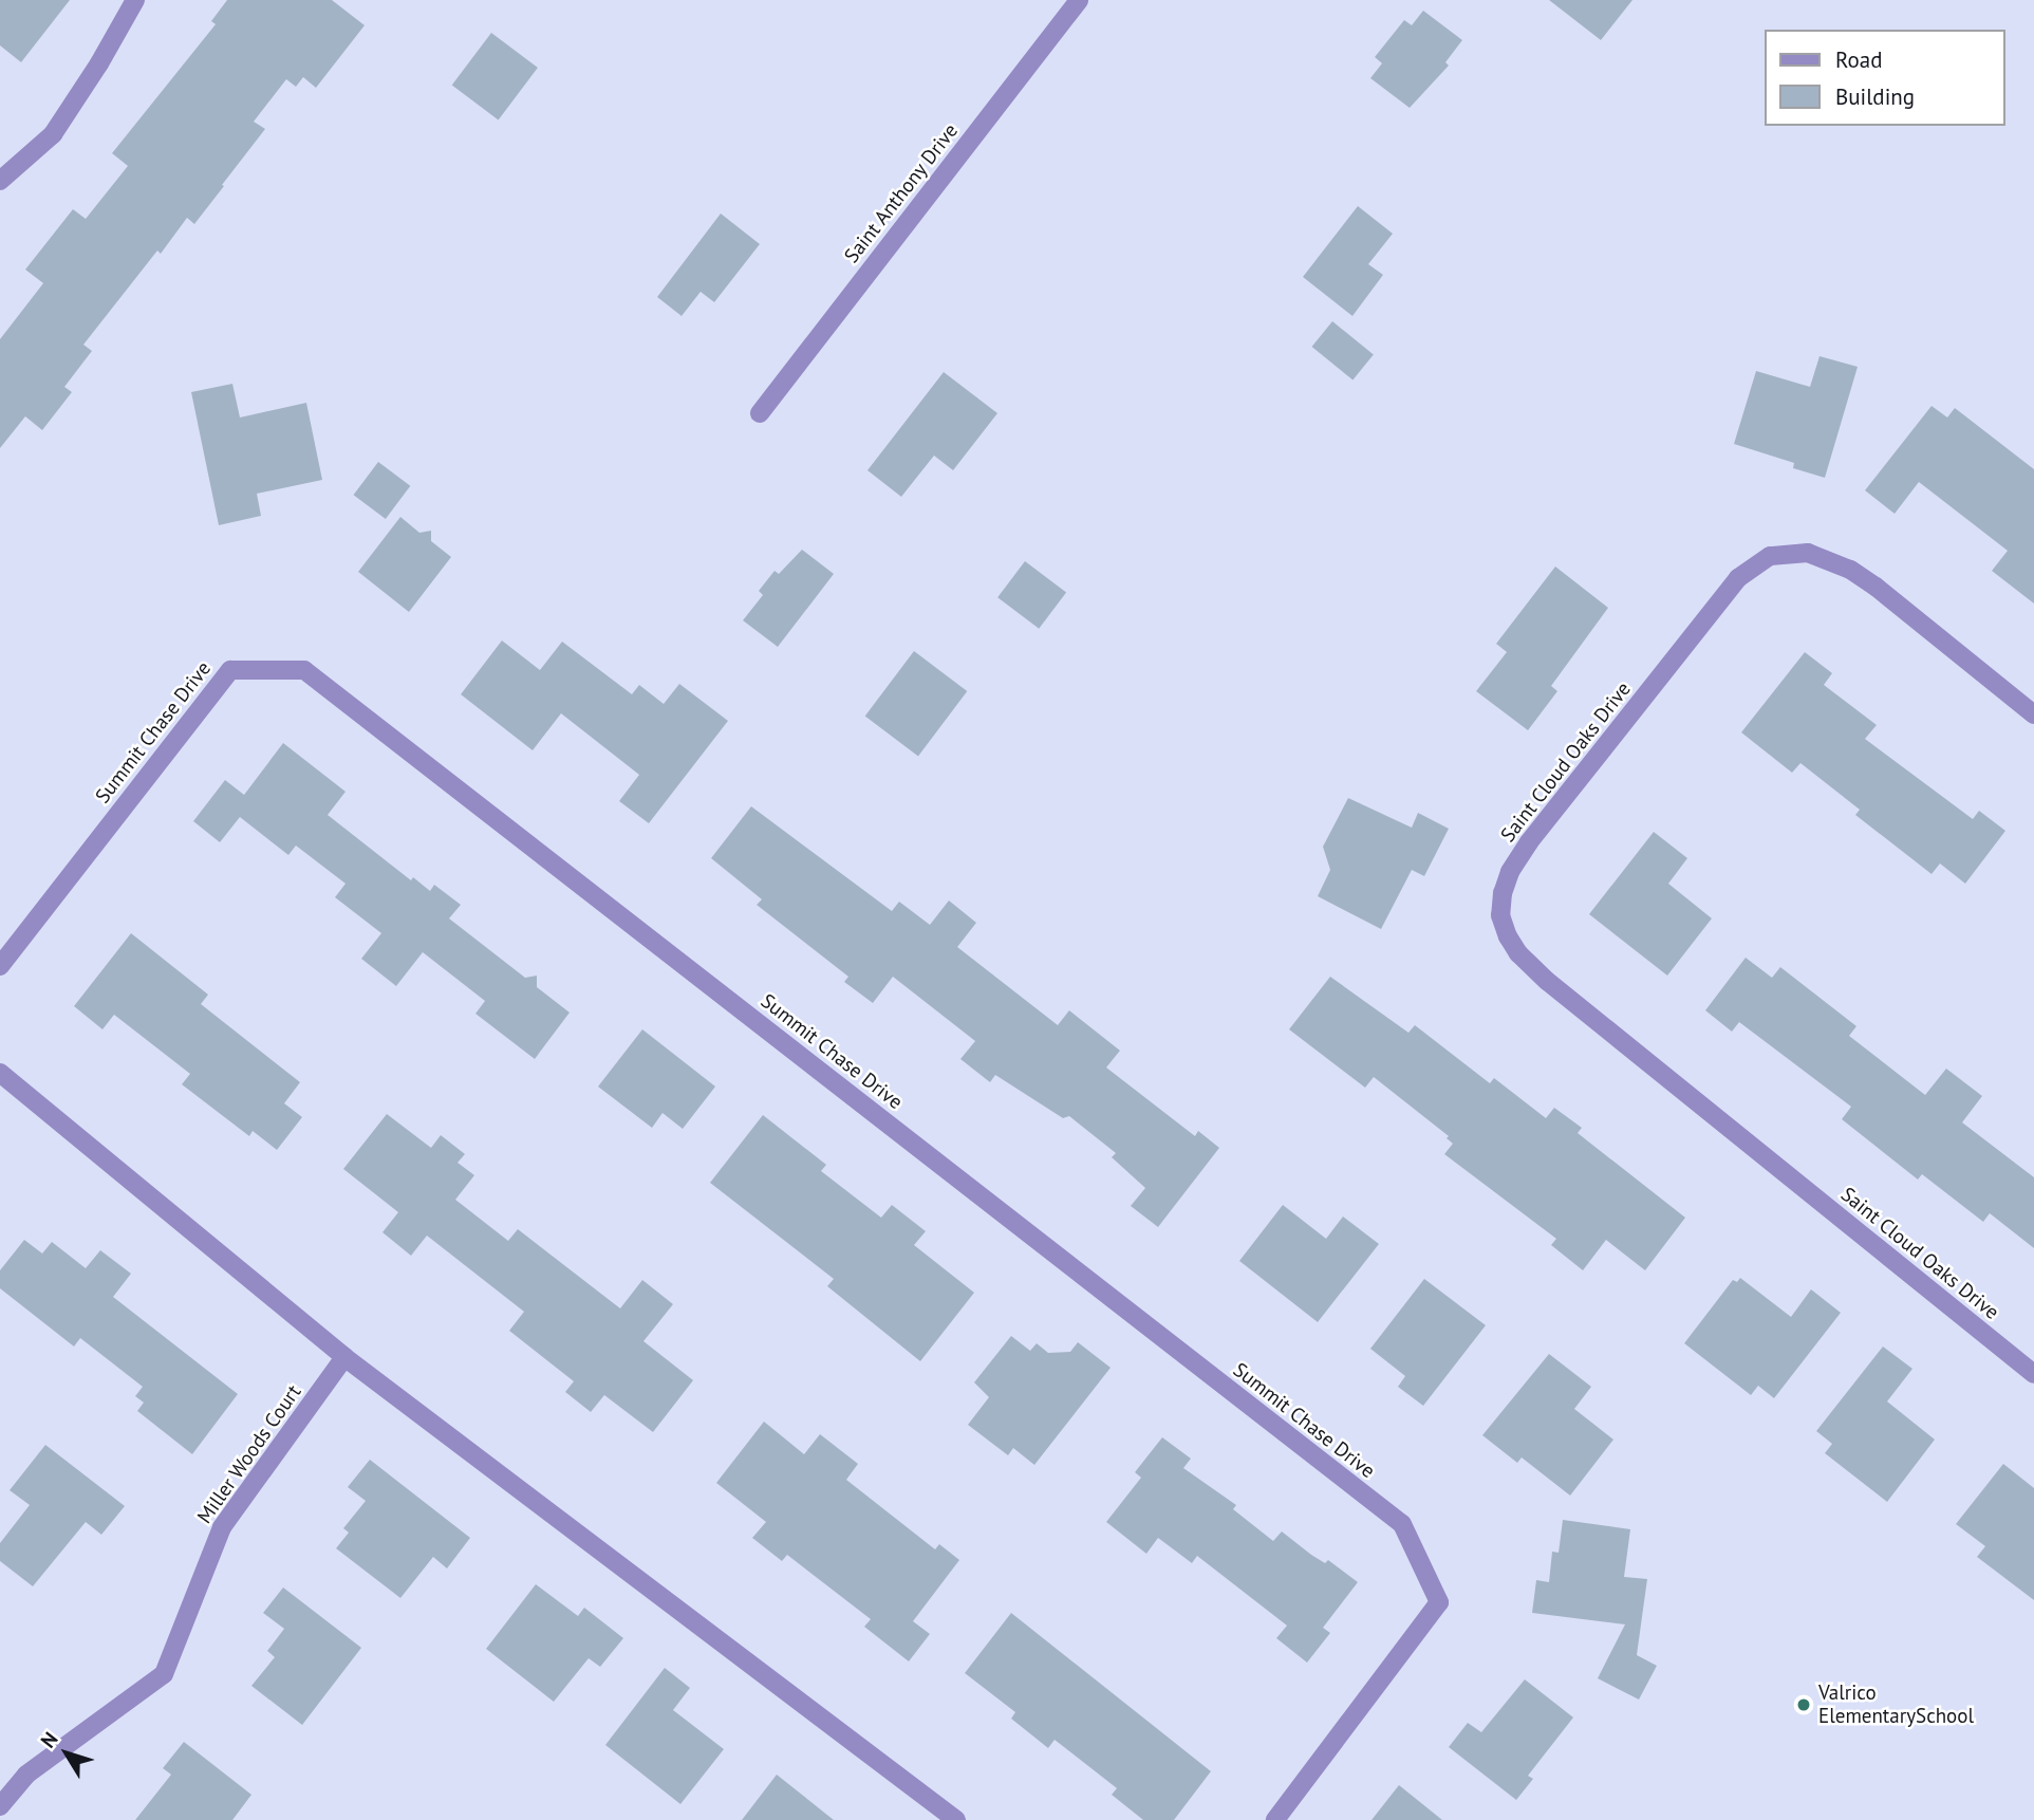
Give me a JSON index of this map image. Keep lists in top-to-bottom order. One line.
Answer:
{"streets":{"street":["Saint Anthony Drive","Summit Chase Drive","Saint Cloud Oaks Drive","Miller Woods Court"]},"places":["Valrico ElementarySchool"],"legend":["Road","Building"],"north":"top left"}
